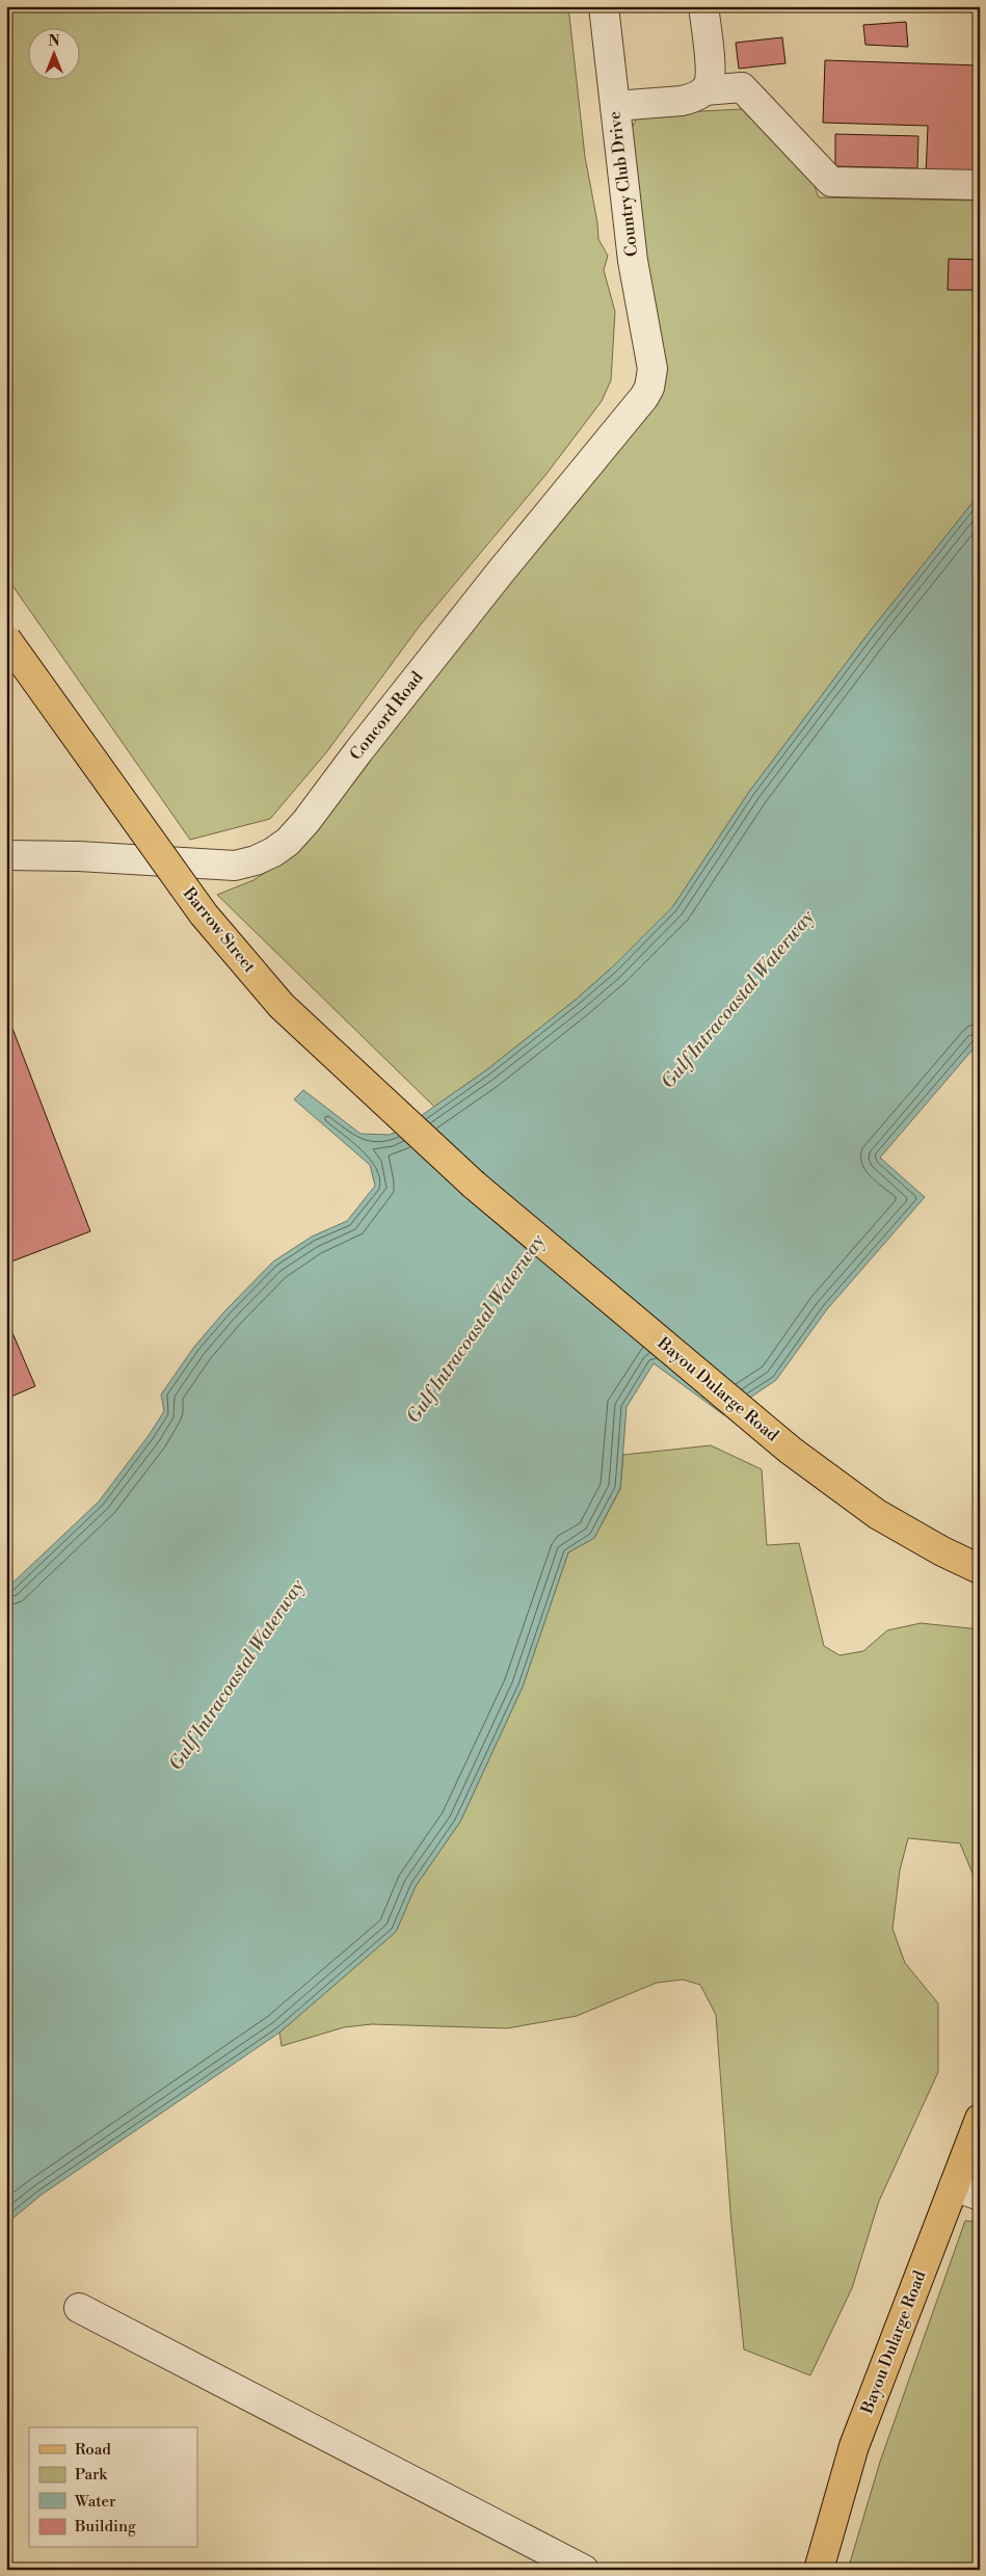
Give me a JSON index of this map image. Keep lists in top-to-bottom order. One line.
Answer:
{"streets":{"main road":["Barrow Street","Bayou Dularge Road"],"street":["Country Club Drive","Concord Road"]},"crossings":[["Country Club Drive","Concord Road"],["Barrow Street","Bayou Dularge Road"]],"water":["Gulf Intracoastal Waterway"],"legend":["Road","Park","Water","Building"],"north":"top"}
